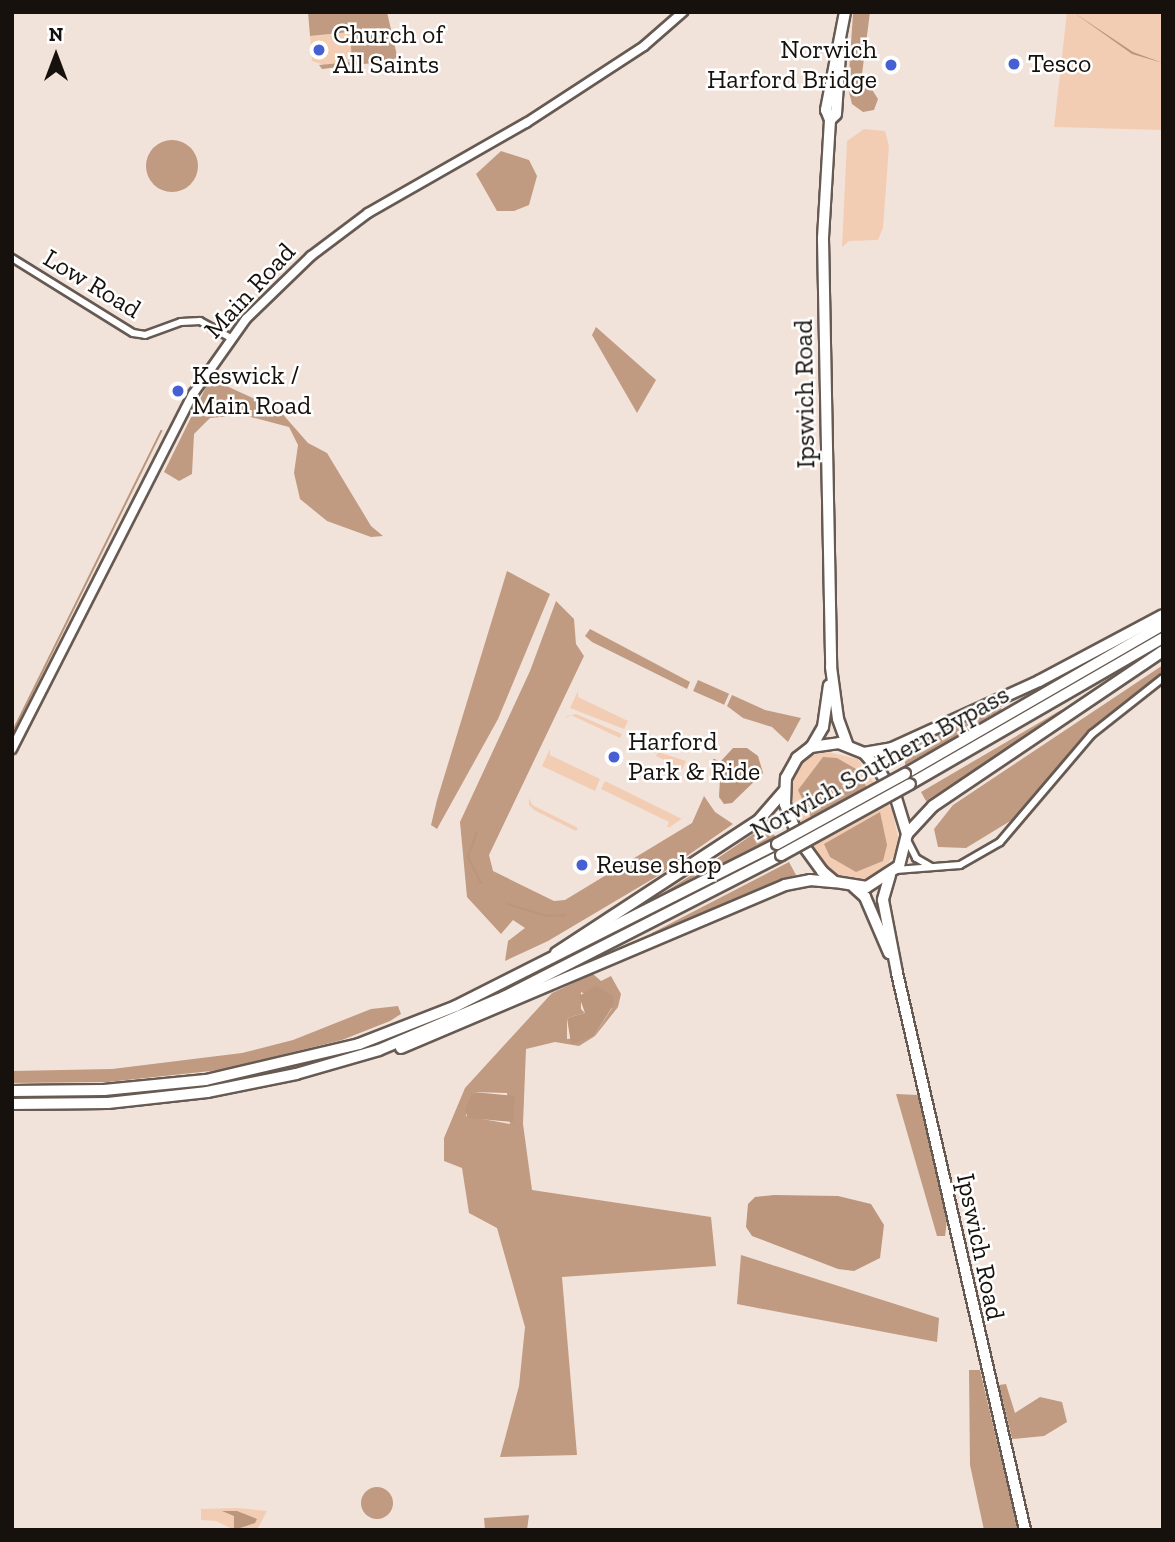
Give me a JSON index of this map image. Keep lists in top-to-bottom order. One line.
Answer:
{"streets":{"highway":["Ipswich Road","Norwich Southern Bypass"],"main road":["Main Road"],"street":["Low Road"]},"crossings":[["Low Road","Main Road"]],"places":["Church of All Saints","Tesco","Norwich Harford Bridge","Keswick / Main Road","Harford Park & Ride","Reuse shop"],"north":"top"}
